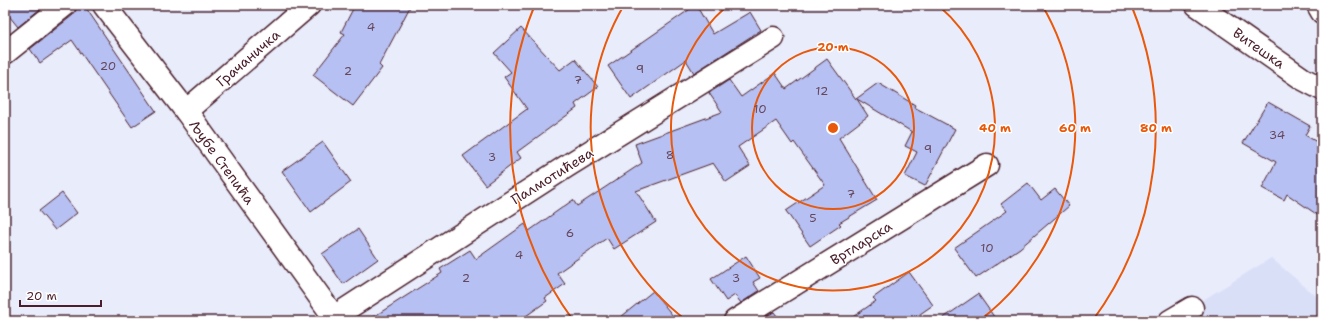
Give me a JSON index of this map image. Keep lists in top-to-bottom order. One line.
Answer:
{"streets":{"street":["Витешка","Грачаничка","Љубе Степића","Палмотићева","Вртларска"]},"crossings":[["Грачаничка","Љубе Степића"],["Љубе Степића","Палмотићева"]],"house_numbers":["4","20","9","2","7","12","10","34","9","8","3","7","5","6","10","4","2","3"],"scale_bar":"20 m","rings":["20 m","40 m","60 m","80 m"]}
